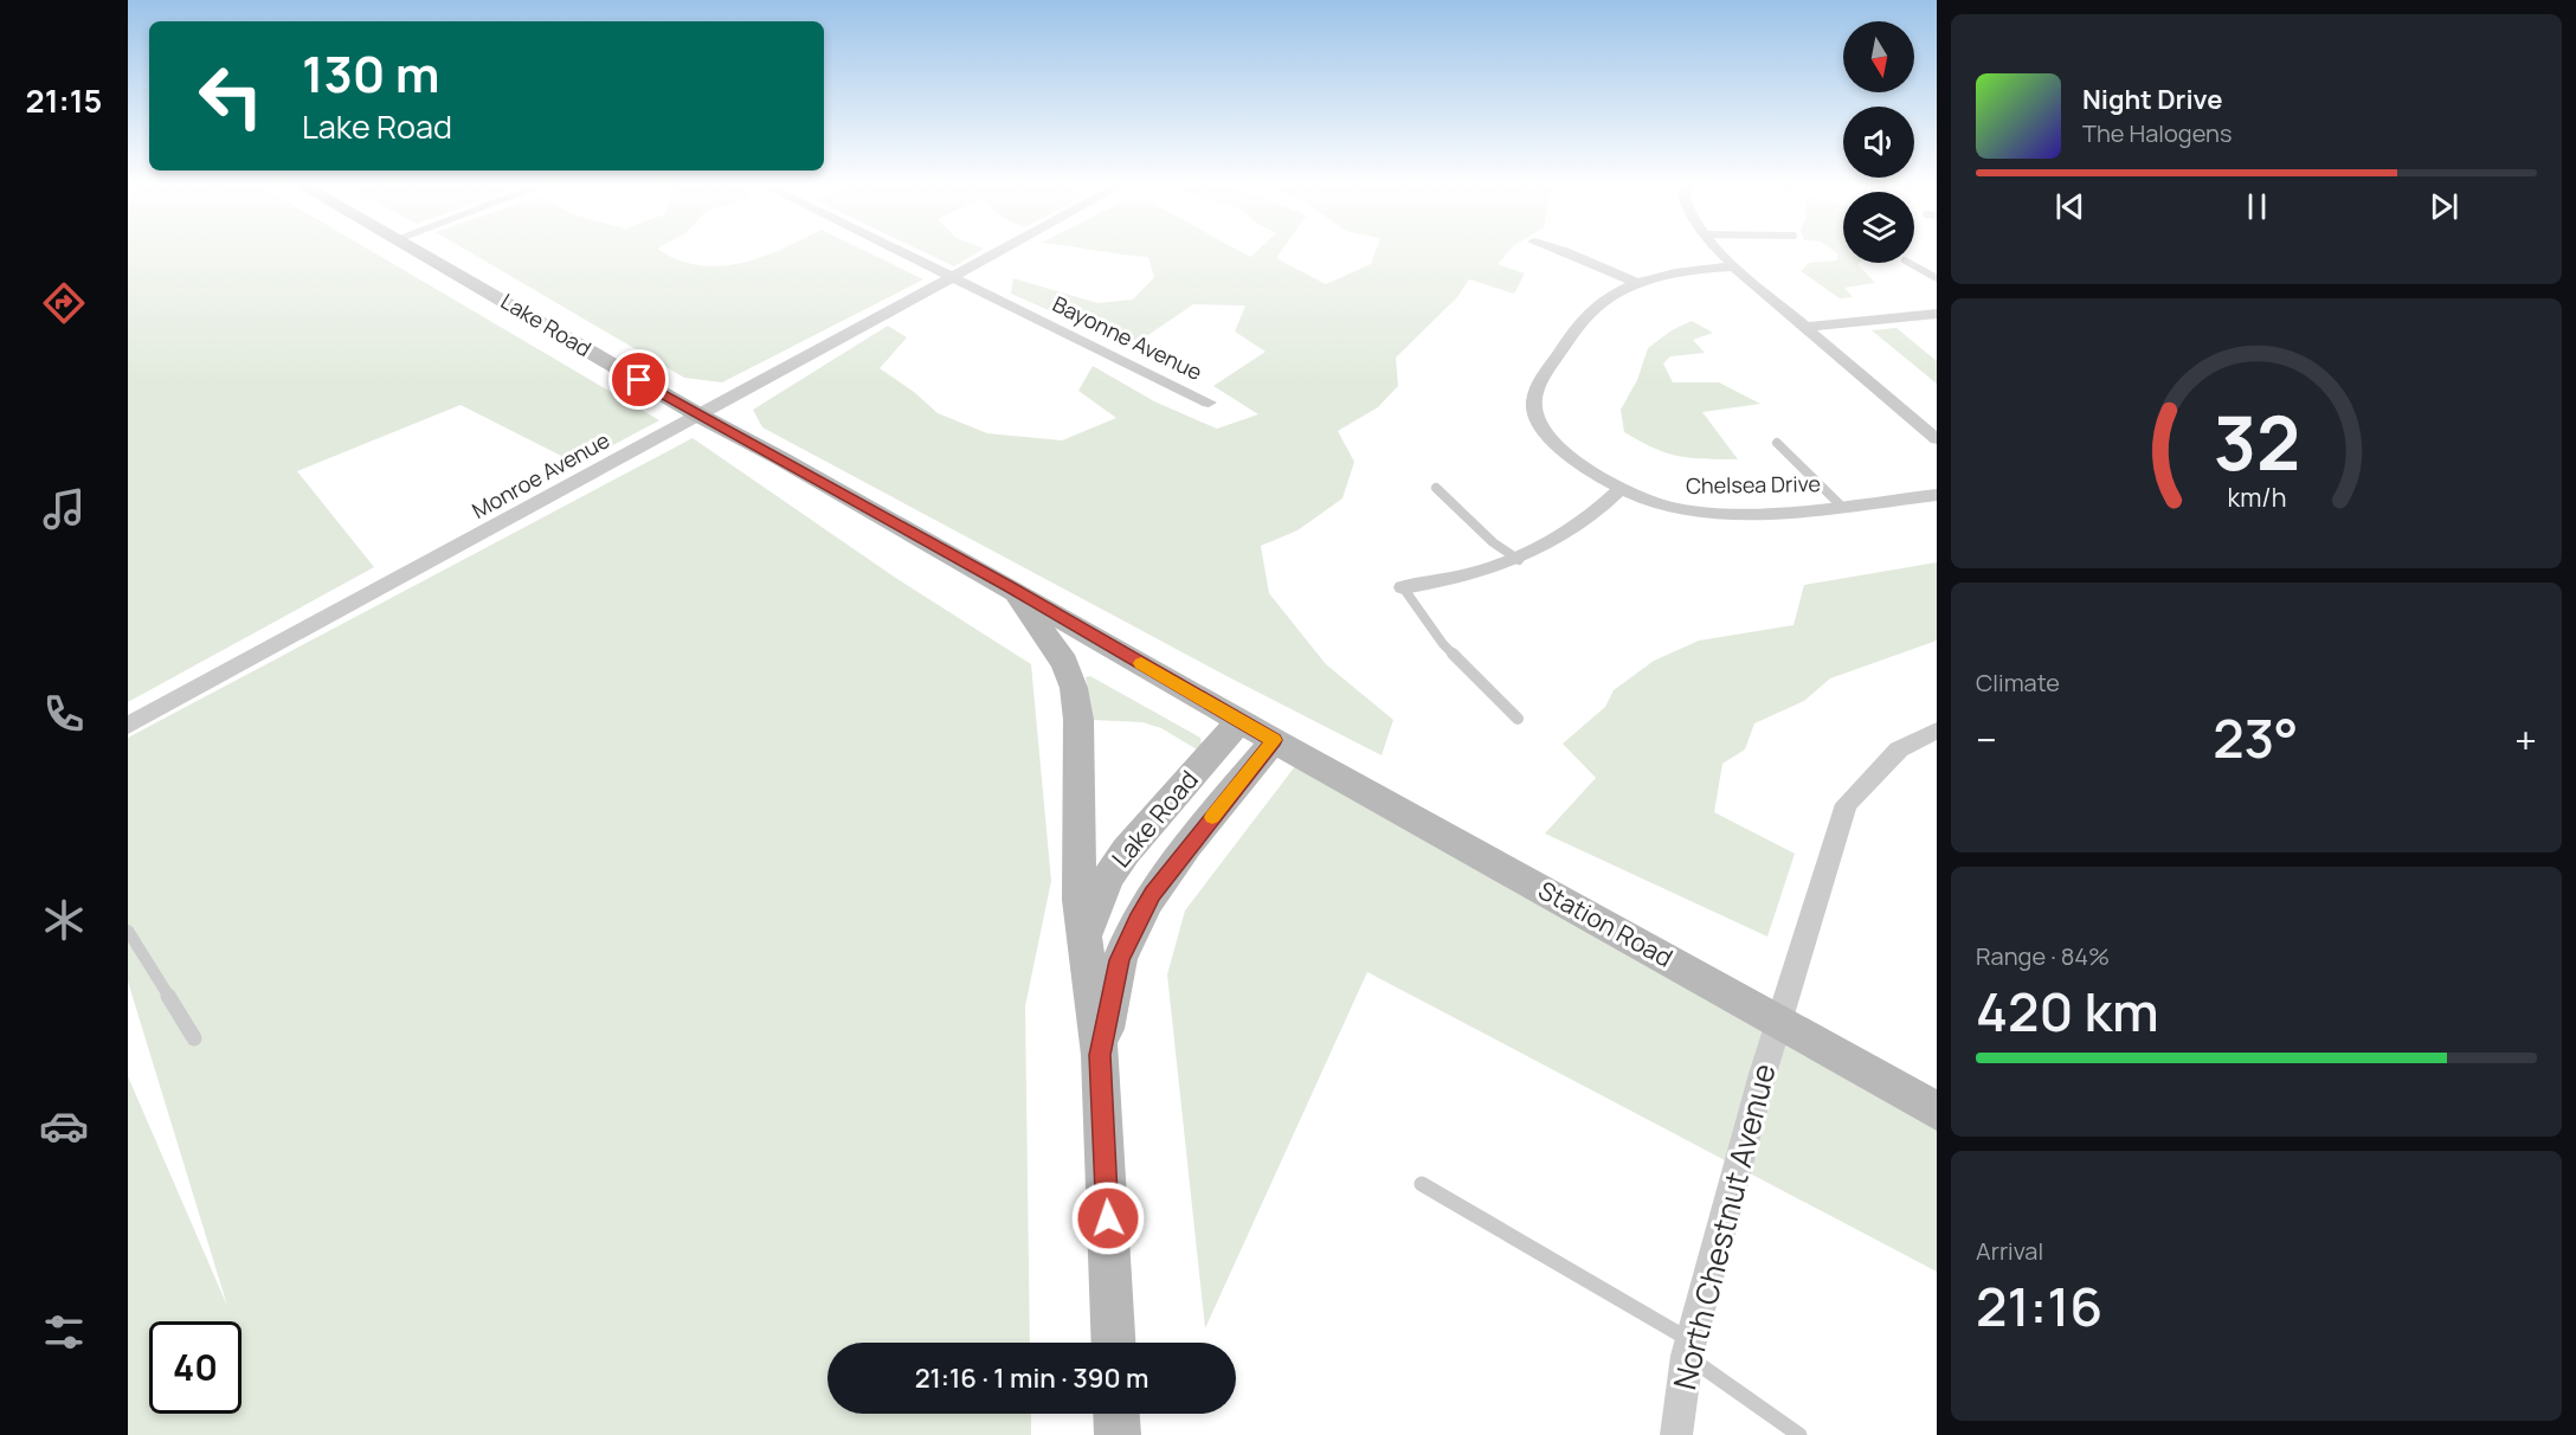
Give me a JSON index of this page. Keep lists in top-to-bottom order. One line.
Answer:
{"streets":{"street":["Lake Road","Bayonne Avenue","Monroe Avenue","Chelsea Drive","Station Road","North Chestnut Avenue"]},"crossings":[["Lake Road","Monroe Avenue"],["Lake Road","Station Road"],["Bayonne Avenue","Monroe Avenue"],["Station Road","North Chestnut Avenue"]],"north":"bottom","page":{"tabs":"21:15","turn":["130 m","Lake Road"],"song":["Night Drive","The Halogens"],"tile":["Climate",["Range · 84%","420 km"],["Arrival","21:16"]],"heat":["−","23°","+"],"limit":"40","trip":"21:16 · 1 min · 390 m","gauge":["32","km/h"]}}
